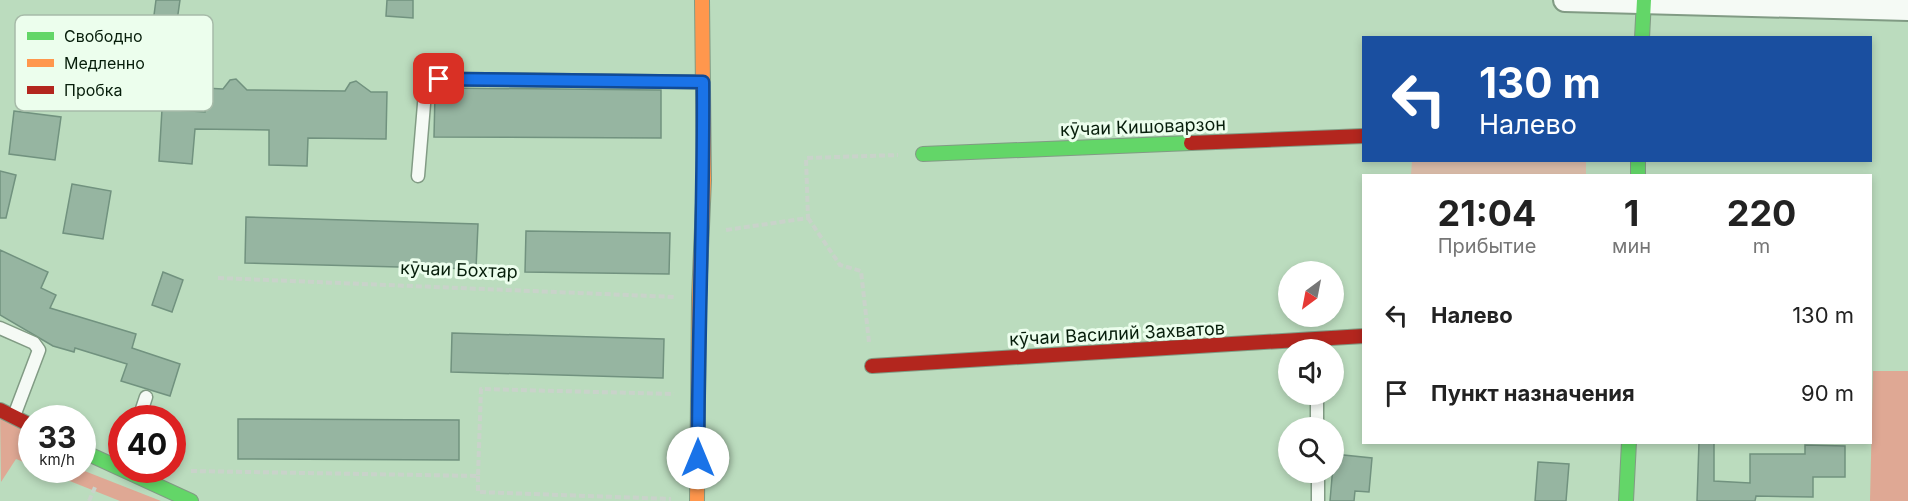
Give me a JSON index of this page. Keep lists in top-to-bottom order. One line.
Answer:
{"streets":{"main road":["кӯчаи Кишоварзон","кӯчаи Василий Захватов"],"path":["кӯчаи Бохтар"]},"legend":["Свободно","Медленно","Пробка"],"north":"bottom left","page":{"turn":["130 m","Налево"],"eta":["21:04","Прибытие","1","мин","220","m"],"list":[{"name":"Налево","value":"130 m"},{"name":"Пункт назначения","value":"90 m"}],"speed":"33 km/h","limit":"40"}}
